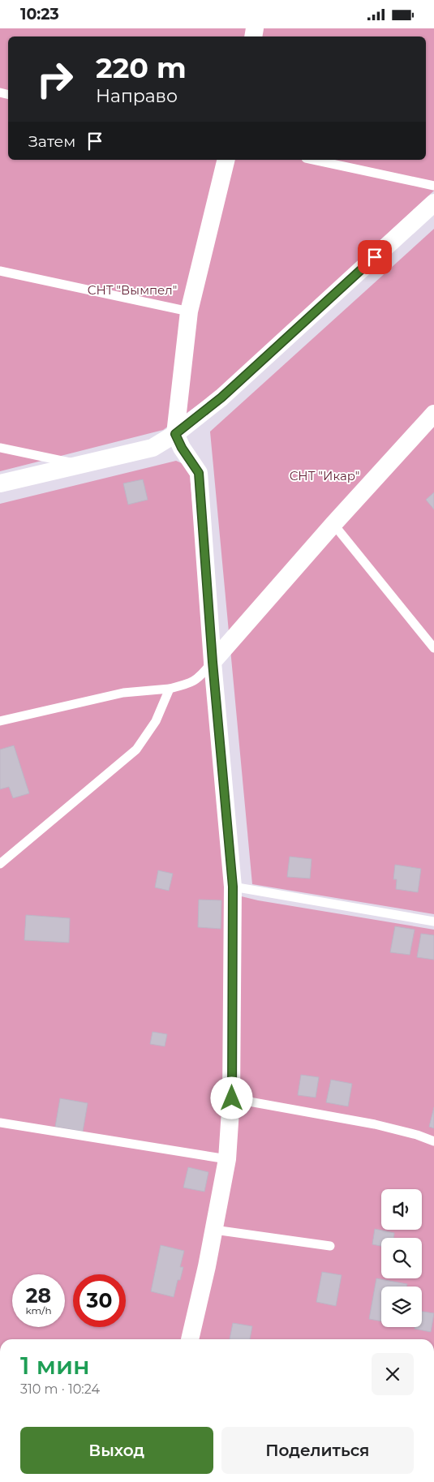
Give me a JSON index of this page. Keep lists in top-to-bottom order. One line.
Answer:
{"parks":["СНТ \"Вымпел\"","СНТ \"Икар\""],"page":{"status":"10:23","turn":["220 m","Направо"],"then":"Затем","speed":"28 km/h","limit":"30","heading":["1 мин","310 m · 10:24"],"buttons":["Выход","Поделиться"]}}
